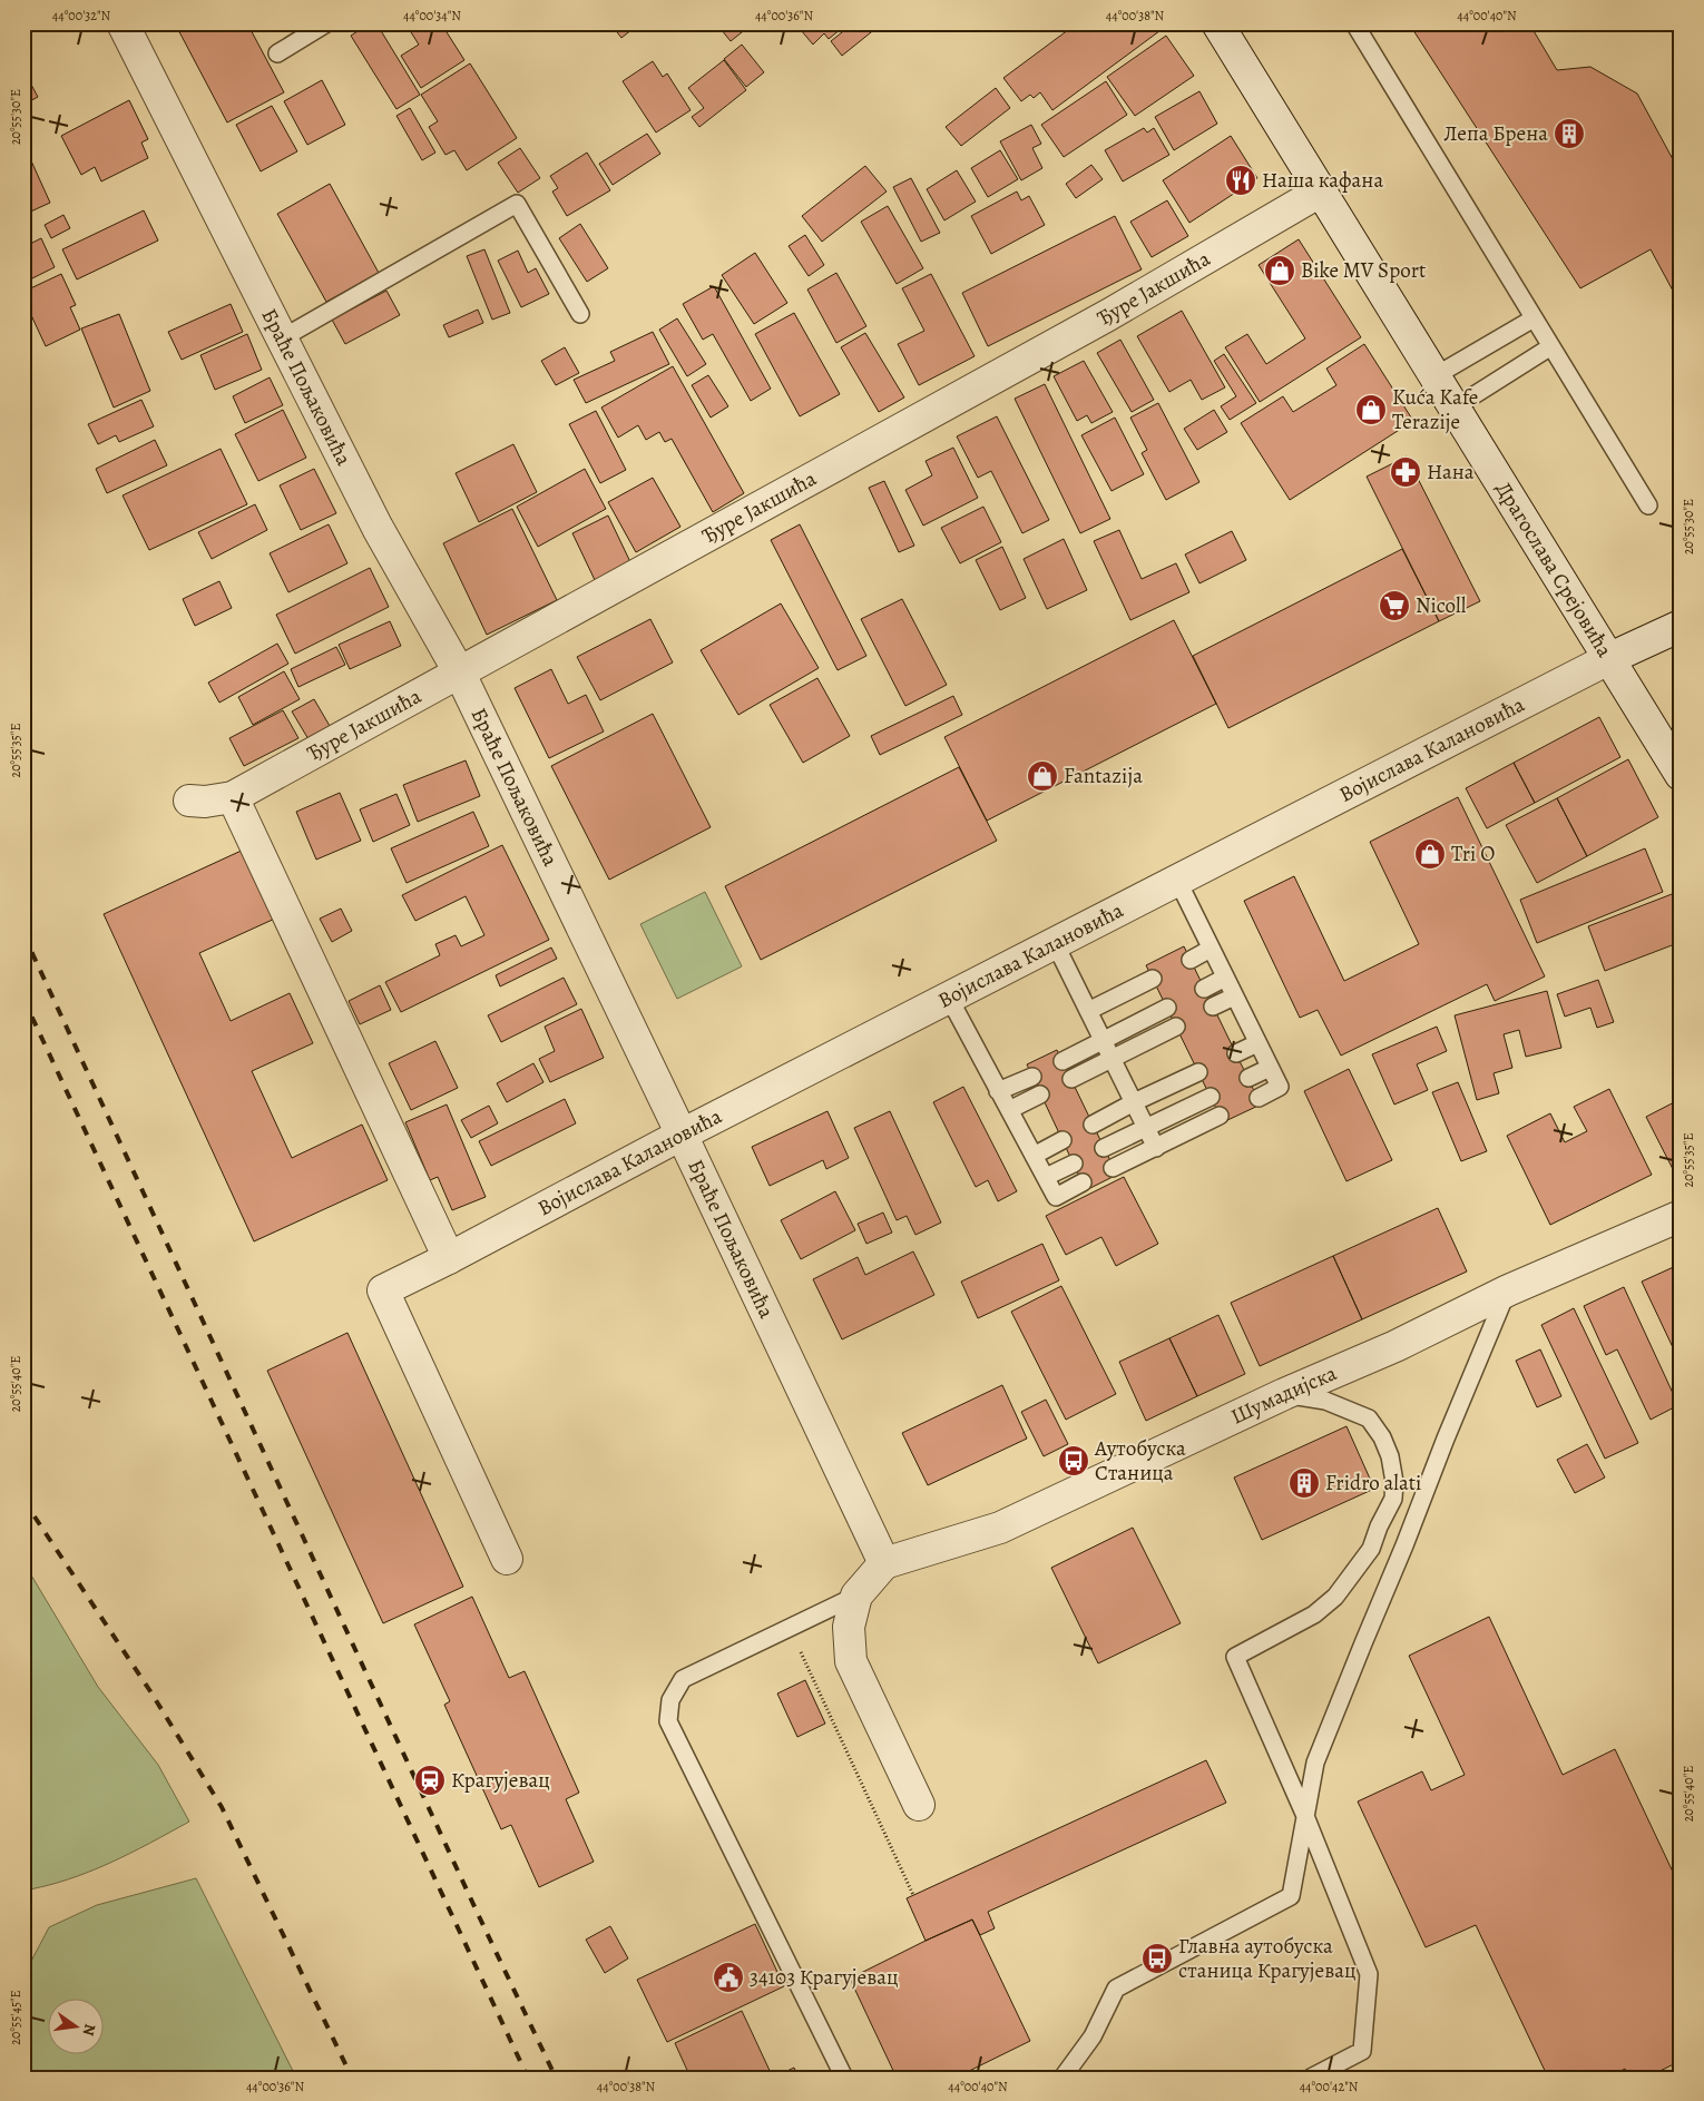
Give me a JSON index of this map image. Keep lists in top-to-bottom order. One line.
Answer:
{"streets":{"street":["Ђуре Јакшића","Браће Пољаковића","Драгослава Срејовића","Војислава Калановића","Шумадијска"]},"crossings":[["Ђуре Јакшића","Браће Пољаковића"],["Ђуре Јакшића","Драгослава Срејовића"],["Браће Пољаковића","Војислава Калановића"],["Браће Пољаковића","Шумадијска"],["Драгослава Срејовића","Војислава Калановића"]],"places":{"building":["Лепа Брена","Fridro alati"],"restaurant":["Наша кафана"],"shop":["Bike MV Sport","Kuća Kafe Terazije","Fantazija","Tri O"],"pharmacy":["Нана"],"supermarket":["Nicoll"],"bus stop":["Аутобуска Станица","Главна аутобуска станица Крагујевац"],"station":["Крагујевац"],"public building":["34103 Крагујевац"]},"north":"right","coordinates":["44°00'32\"N","44°00'34\"N","44°00'36\"N","44°00'38\"N","44°00'40\"N","20°55'30\"E","20°55'35\"E","20°55'40\"E","20°55'45\"E","44°00'42\"N"]}
